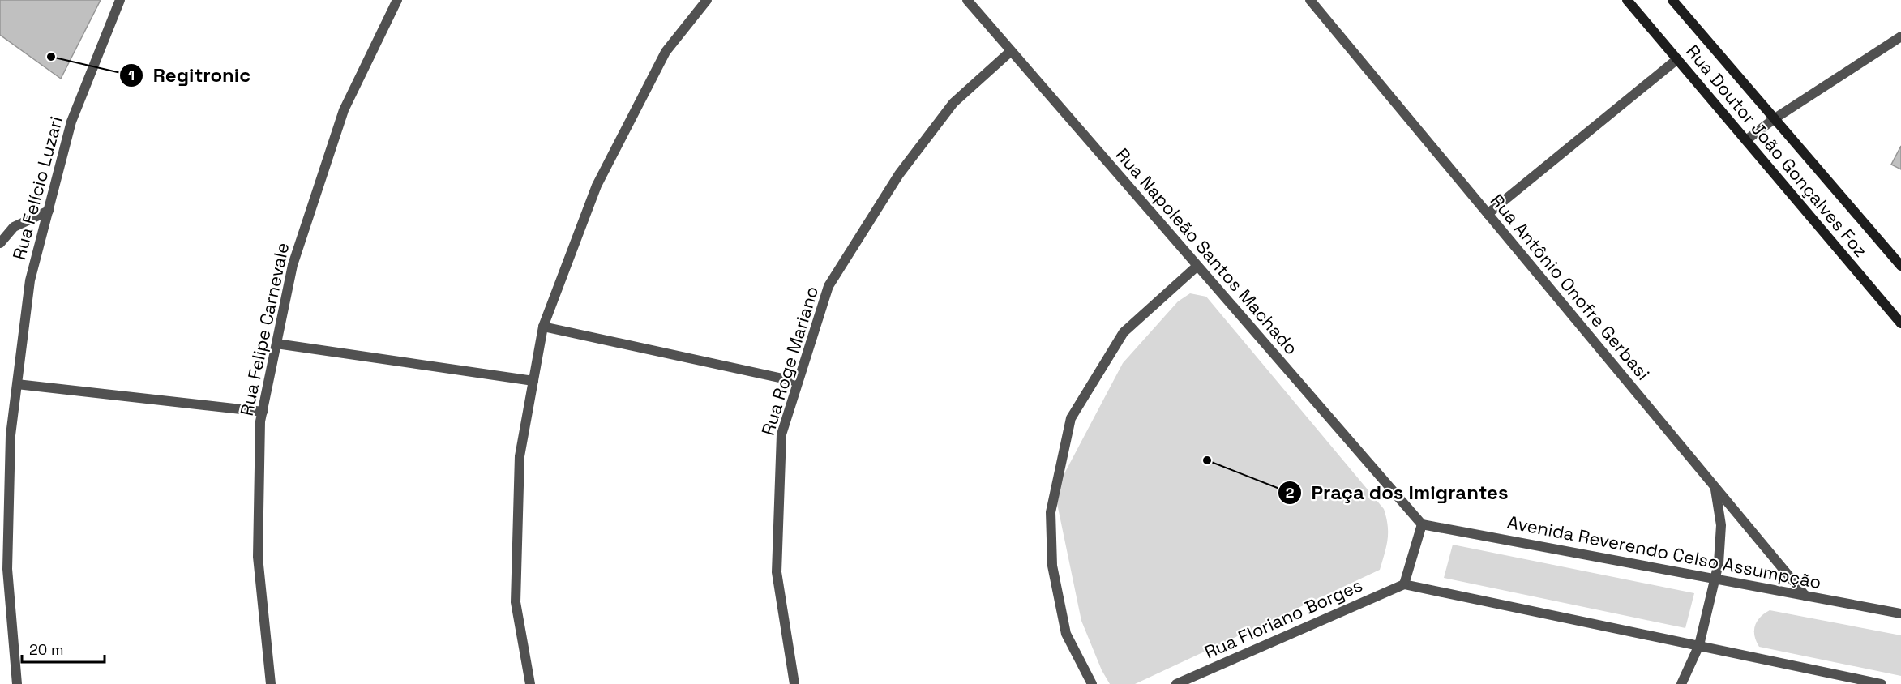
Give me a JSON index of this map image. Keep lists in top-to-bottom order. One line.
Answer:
{"streets":{"street":["Rua Doutor João Gonçalves Foz","Rua Felício Luzari","Rua Napoleão Santos Machado","Rua Antônio Onofre Gerbasi","Rua Felipe Carnevale","Rua Roge Mariano","Avenida Reverendo Celso Assumpção","Rua Floriano Borges"]},"crossings":[["Rua Napoleão Santos Machado","Rua Roge Mariano"],["Rua Napoleão Santos Machado","Avenida Reverendo Celso Assumpção"],["Rua Antônio Onofre Gerbasi","Avenida Reverendo Celso Assumpção"]],"places":["Regitronic","Praça dos Imigrantes"],"scale_bar":"20 m"}
